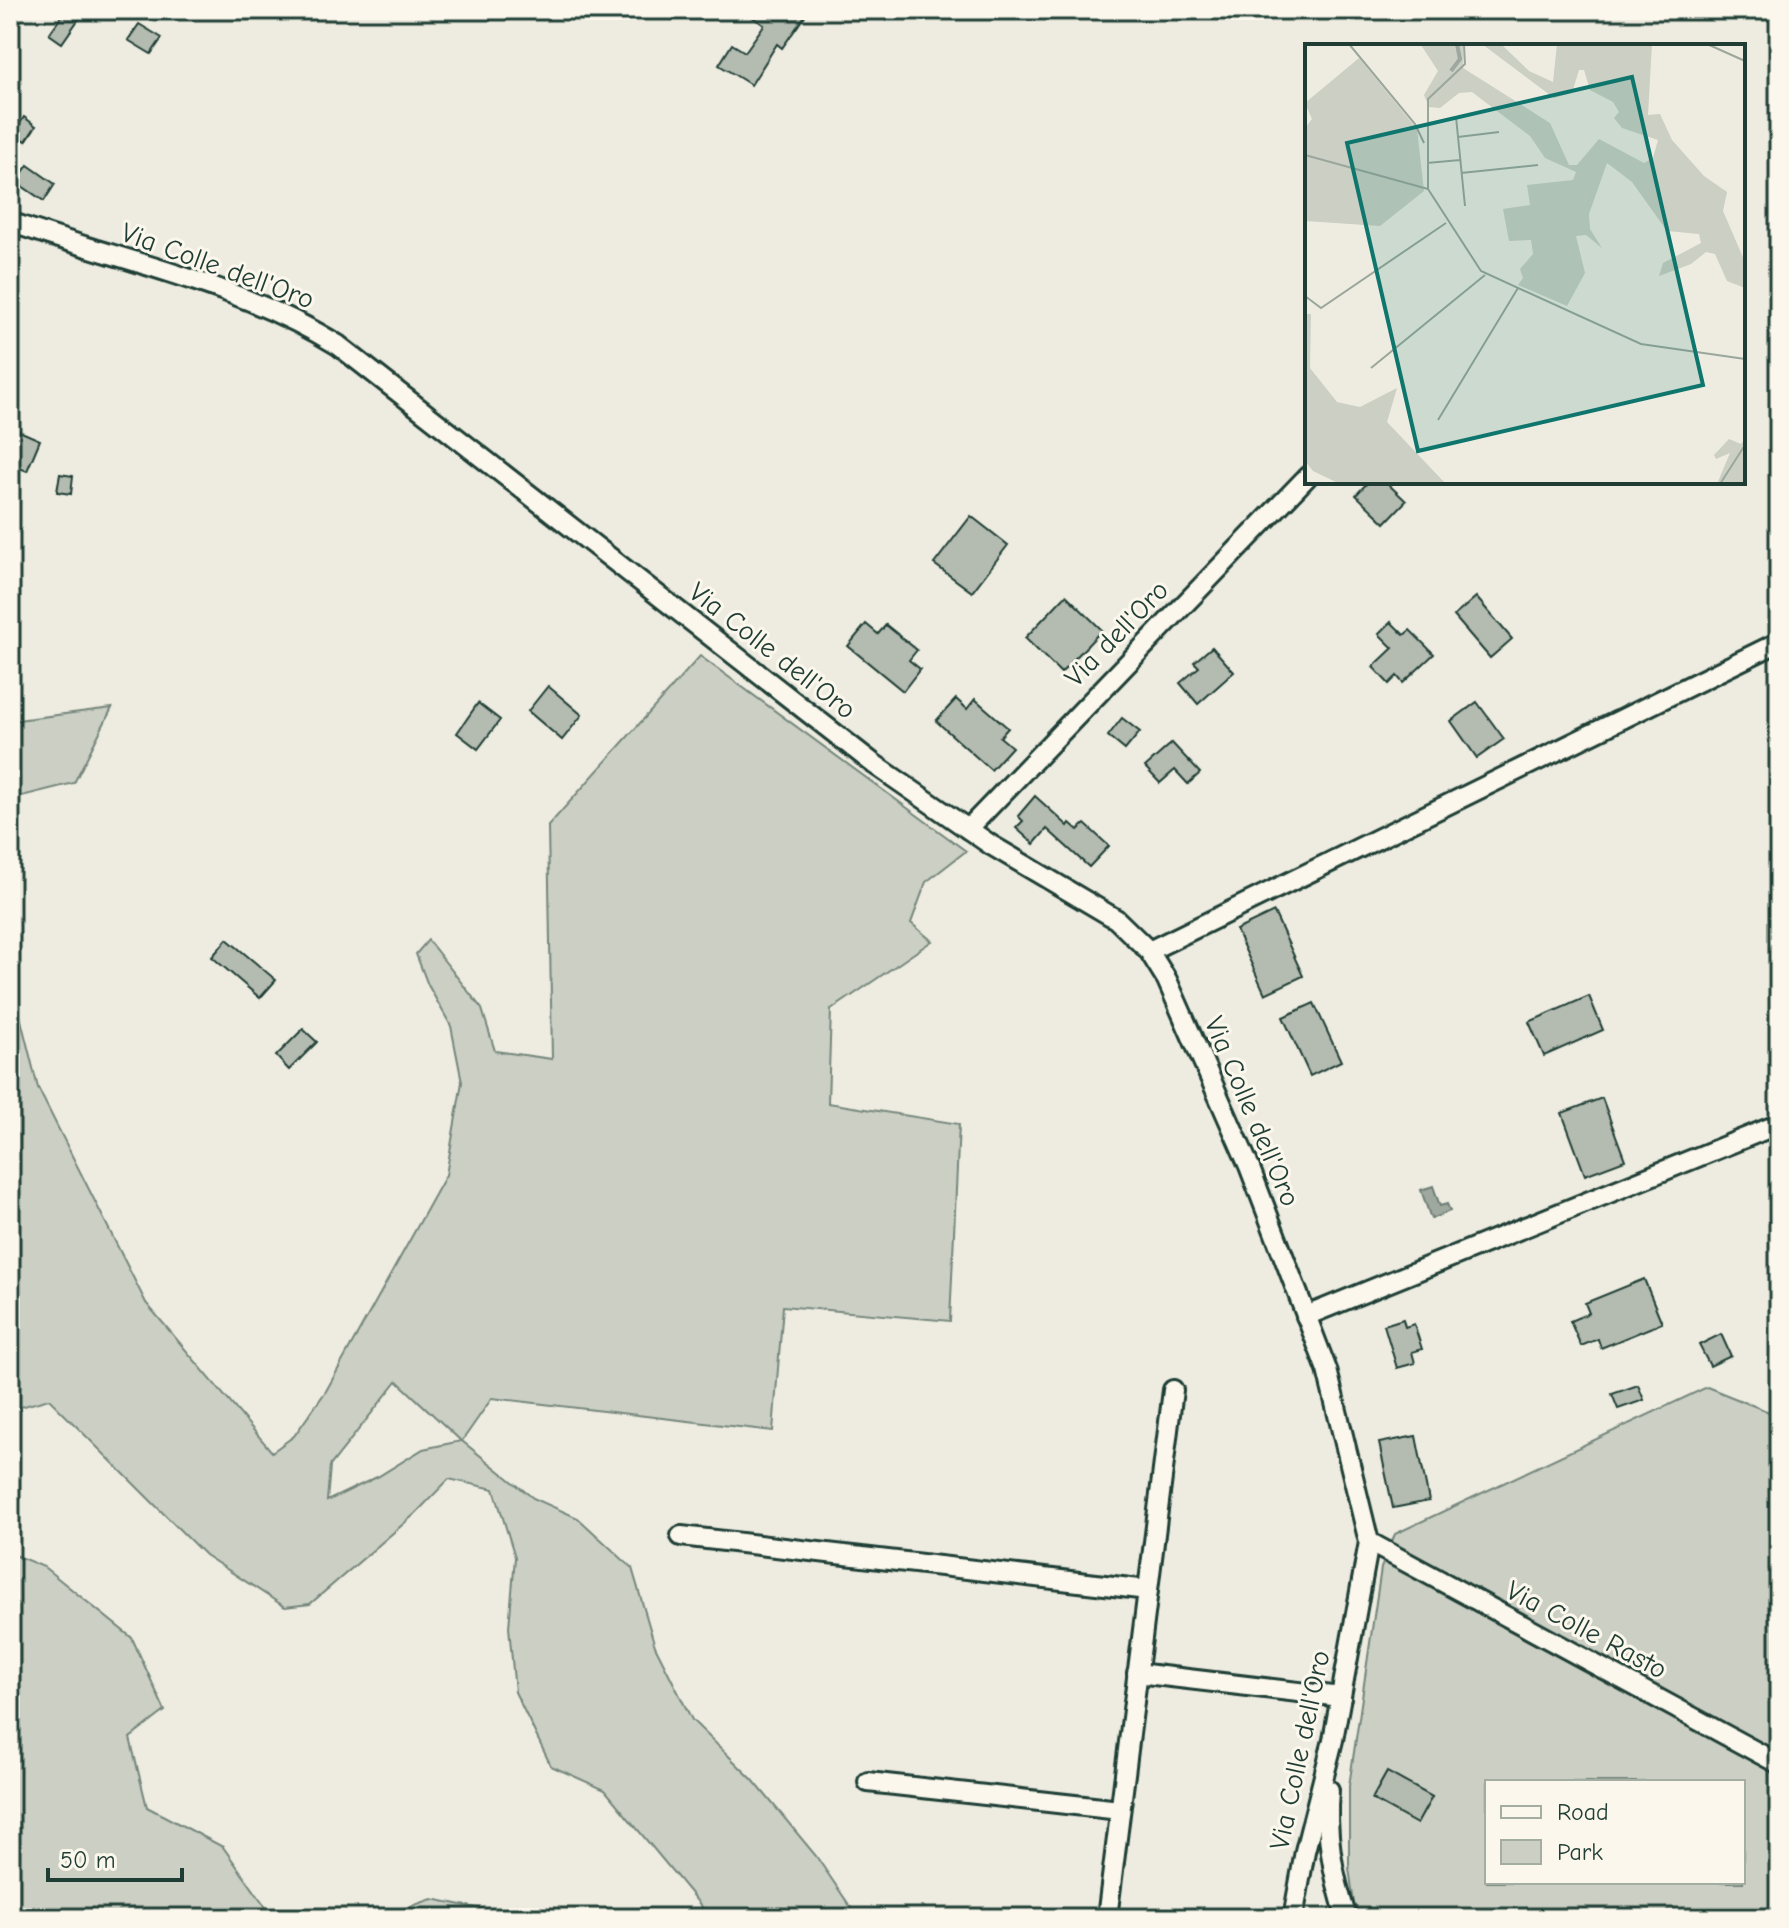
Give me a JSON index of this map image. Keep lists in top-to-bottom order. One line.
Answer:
{"streets":{"street":["Via Colle dell'Oro","Via dell'Oro","Via Colle Rasto"]},"crossings":[["Via Colle dell'Oro","Via dell'Oro"],["Via Colle dell'Oro","Via Colle Rasto"]],"legend":["Road","Park"],"scale_bar":"50 m"}
